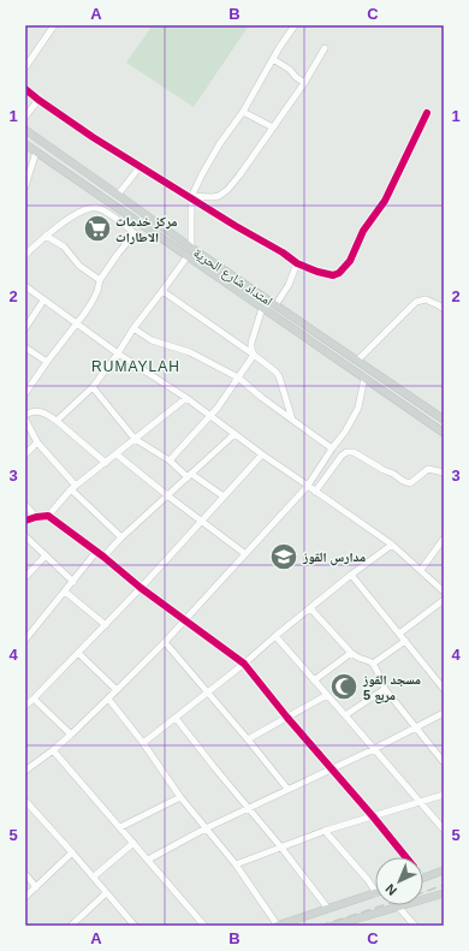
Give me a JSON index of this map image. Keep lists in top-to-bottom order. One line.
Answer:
{"streets":{"main road":["امتداد شارع الحرية"]},"districts":["RUMAYLAH"],"places":{"supermarket":["مركز خدمات الاطارات"],"school or university":["مدارس القوز"],"mosque":["مسجد القوز مربع 5"]},"north":"bottom left","grid":{"columns":["A","B","C"],"rows":["1","2","3","4","5"]}}
